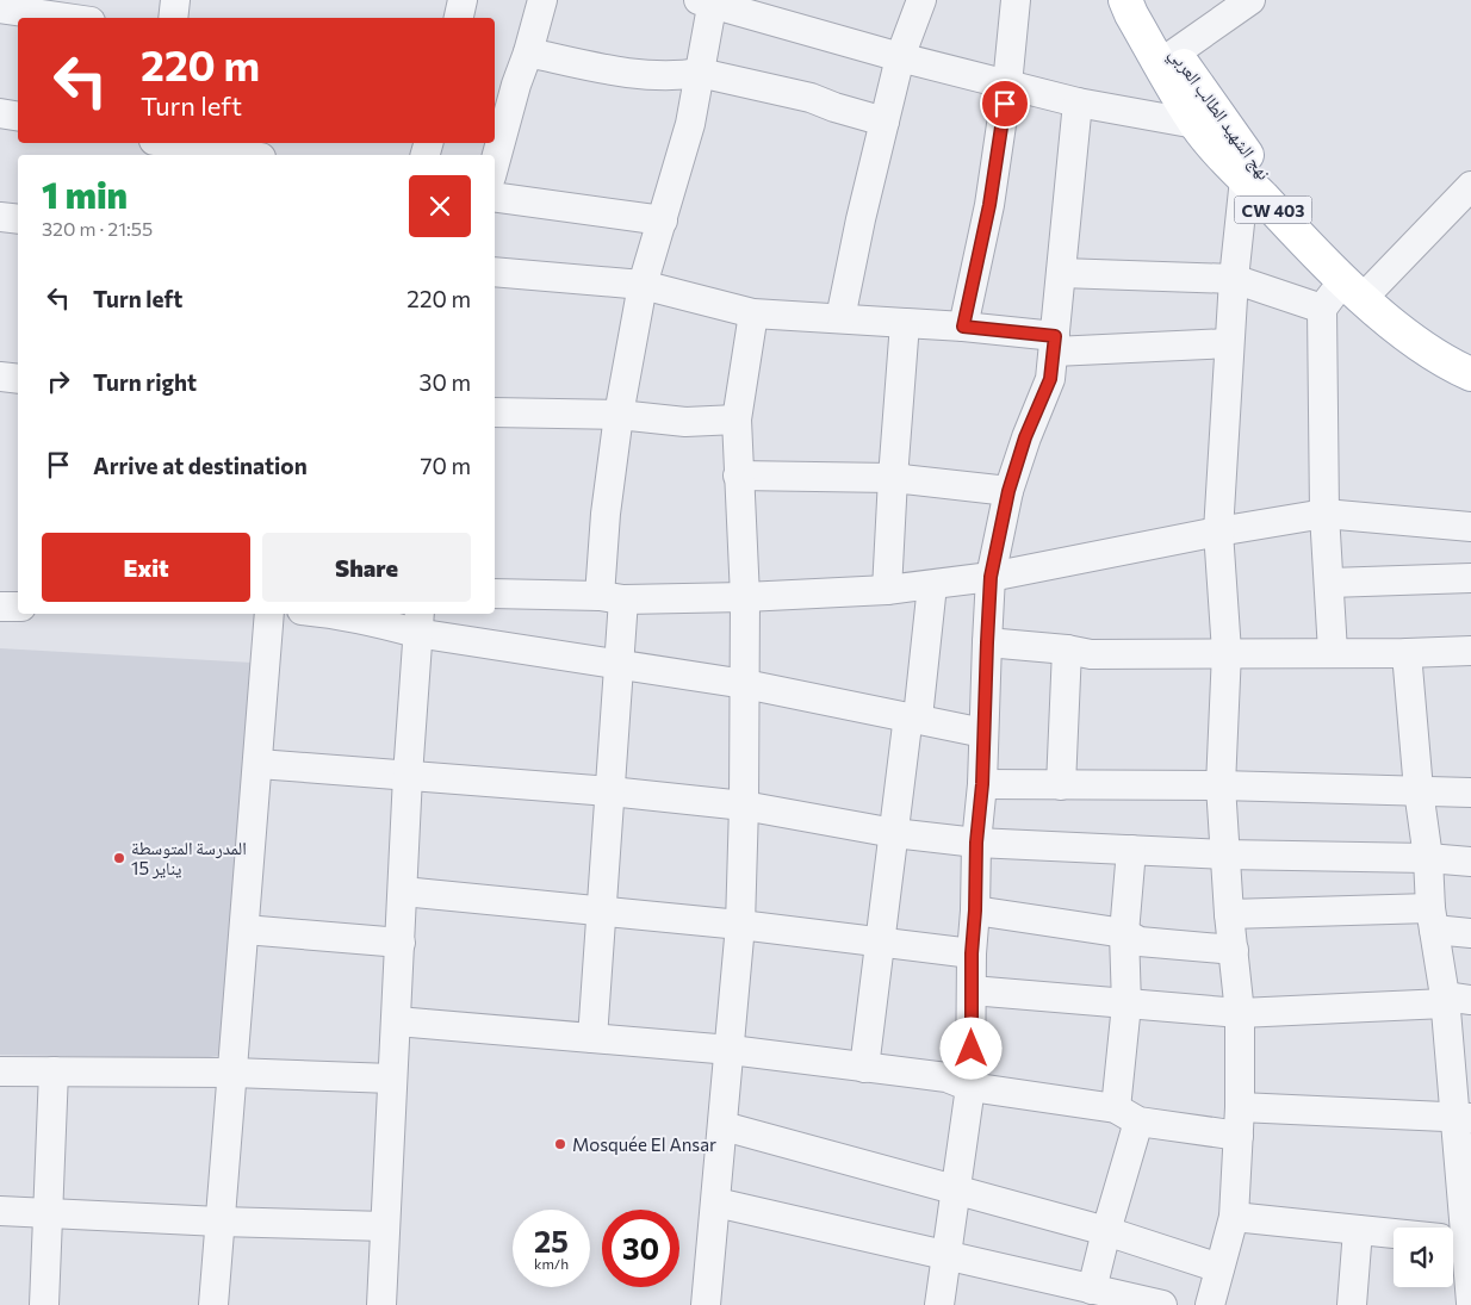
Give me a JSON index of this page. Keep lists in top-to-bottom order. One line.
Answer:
{"streets":{"main road":["نهج الشهيد الطالب العربي","CW 403"]},"places":["المدرسة المتوسطة 15 يناير","Mosquée El Ansar"],"page":{"turn":["220 m","Turn left"],"heading":["1 min","320 m · 21:55"],"list":[{"name":"Turn left","value":"220 m"},{"name":"Turn right","value":"30 m"},{"name":"Arrive at destination","value":"70 m"}],"buttons":["Exit","Share"],"speed":"25 km/h","limit":"30"}}
